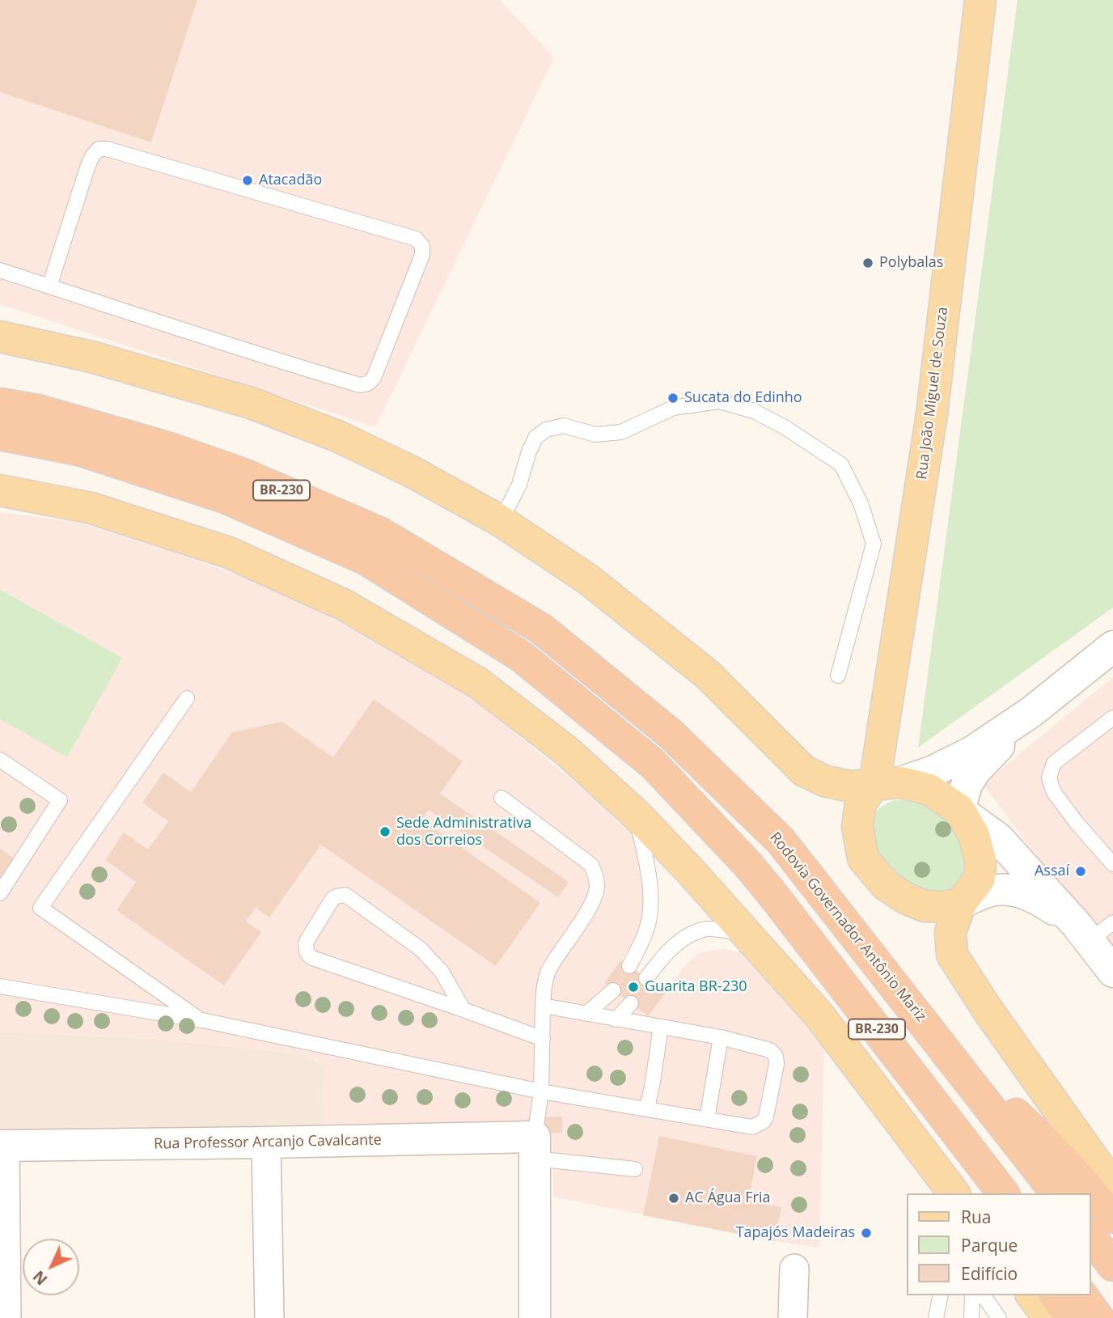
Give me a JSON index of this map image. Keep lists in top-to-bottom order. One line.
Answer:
{"streets":{"highway":["BR-230","Rodovia Governador Antônio Mariz"],"main road":["Rua João Miguel de Souza"],"street":["Rua Professor Arcanjo Cavalcante"]},"places":["Atacadão","Polybalas","Sucata do Edinho","Sede Administrativa dos Correios","Assaí","Guarita BR-230","AC Água Fria","Tapajós Madeiras"],"legend":["Rua","Parque","Edifício"],"north":"bottom left"}
